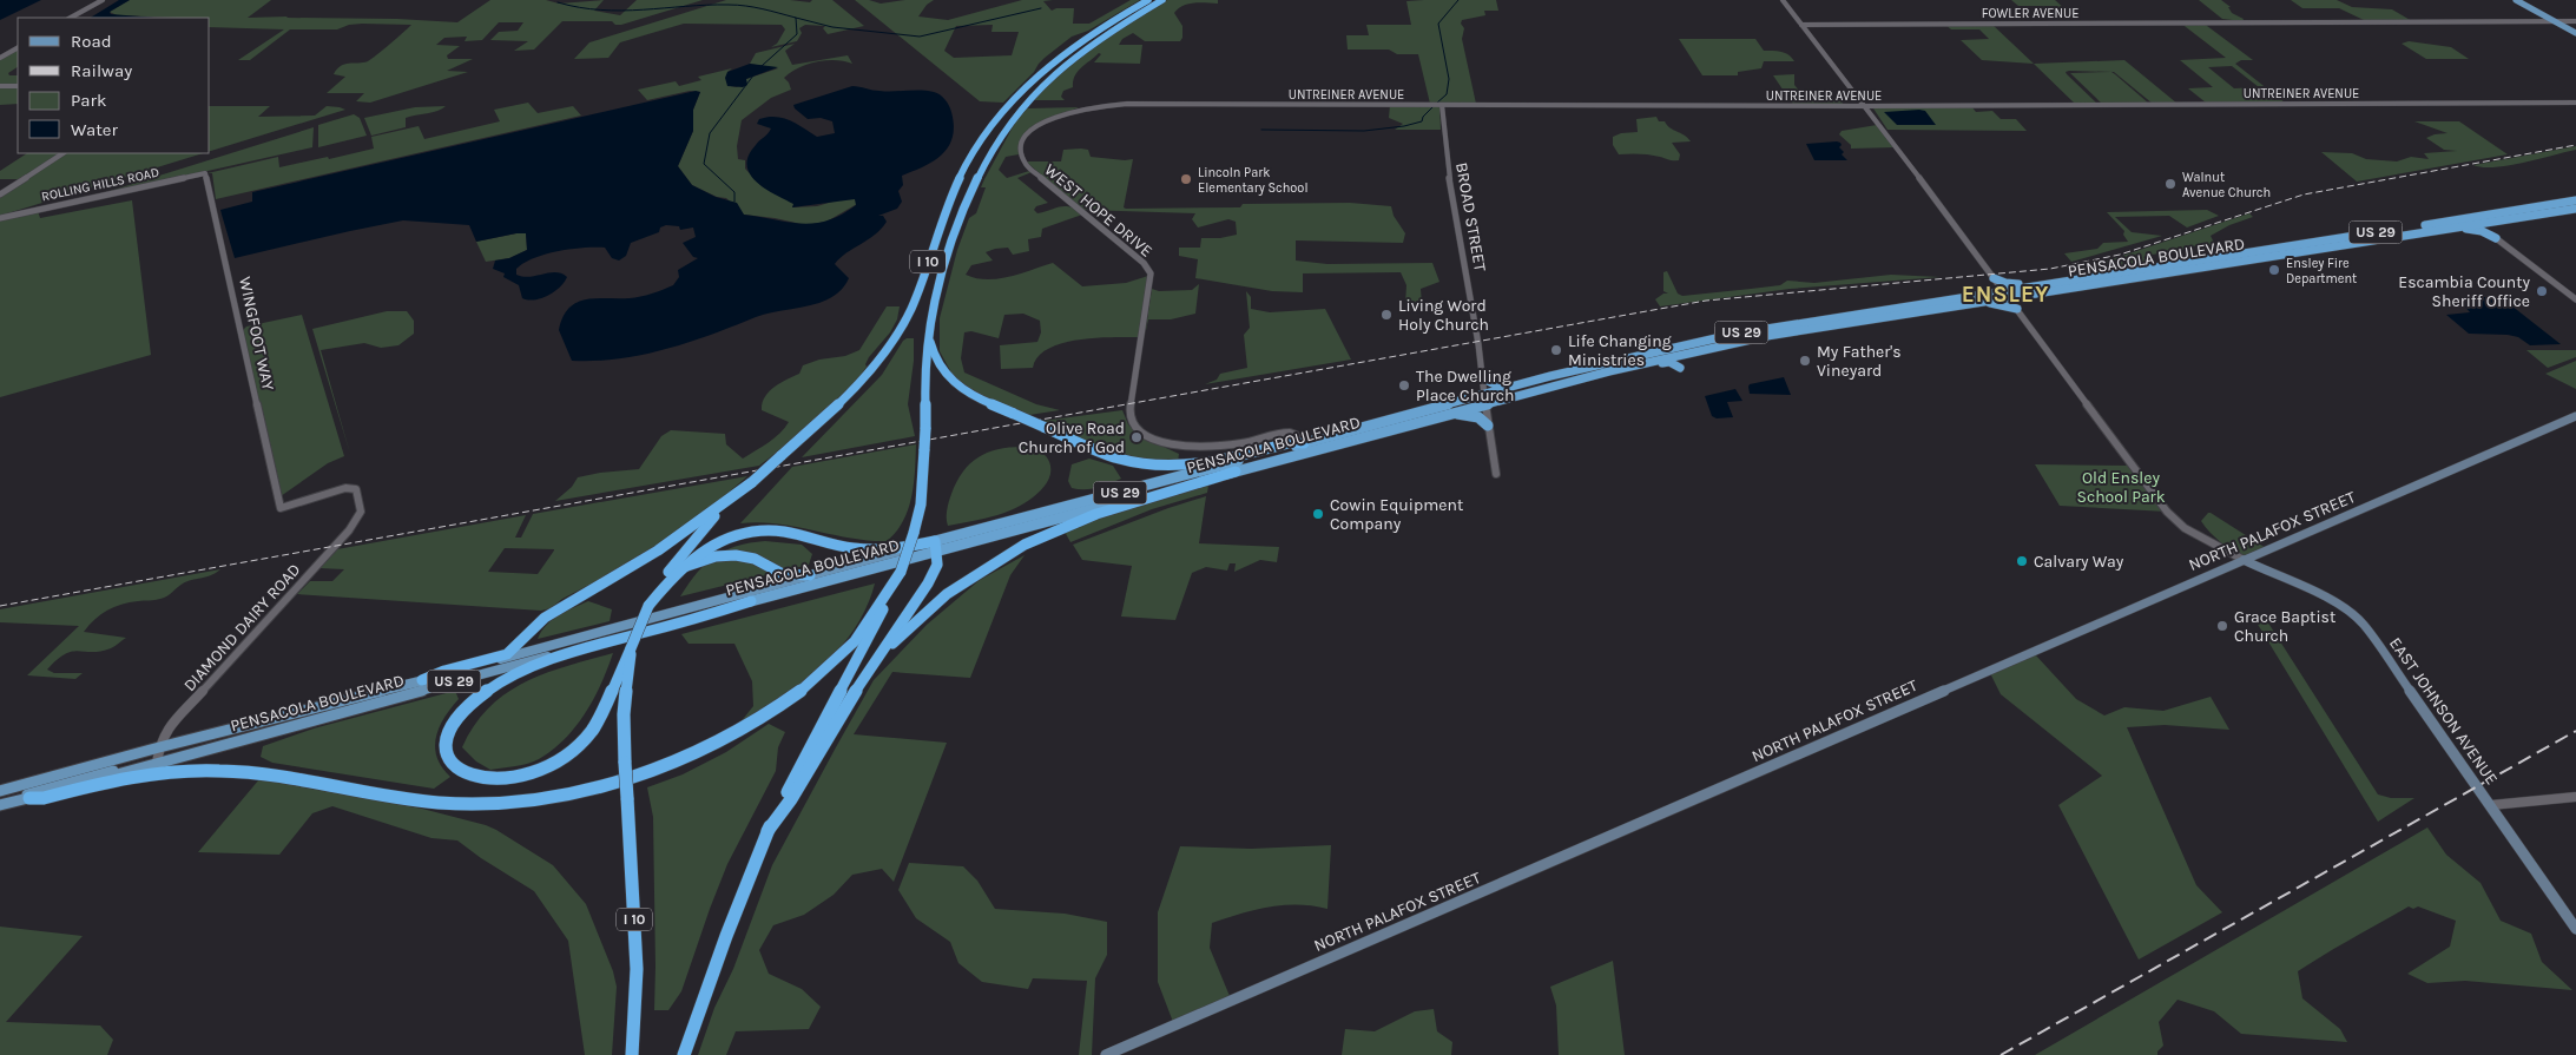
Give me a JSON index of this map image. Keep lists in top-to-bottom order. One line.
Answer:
{"streets":{"highway":["US 29","PENSACOLA BOULEVARD","I 10"],"main road":["NORTH PALAFOX STREET","EAST JOHNSON AVENUE"],"street":["FOWLER AVENUE","UNTREINER AVENUE","ROLLING HILLS ROAD","WEST HOPE DRIVE","BROAD STREET","WINGFOOT WAY","DIAMOND DAIRY ROAD"]},"crossings":[["UNTREINER AVENUE","WEST HOPE DRIVE"],["UNTREINER AVENUE","BROAD STREET"],["ROLLING HILLS ROAD","WINGFOOT WAY"],["WEST HOPE DRIVE","PENSACOLA BOULEVARD"],["BROAD STREET","PENSACOLA BOULEVARD"],["PENSACOLA BOULEVARD","DIAMOND DAIRY ROAD"],["WINGFOOT WAY","DIAMOND DAIRY ROAD"],["NORTH PALAFOX STREET","EAST JOHNSON AVENUE"]],"districts":["ENSLEY"],"parks":["Old Ensley School Park"],"places":["Lincoln Park Elementary School","Walnut Avenue Church","Ensley Fire Department","Escambia County Sheriff Office","Living Word Holy Church","Life Changing Ministries","My Father's Vineyard","The Dwelling Place Church","Olive Road Church of God","Cowin Equipment Company","Calvary Way","Grace Baptist Church"],"legend":["Road","Railway","Park","Water"]}
